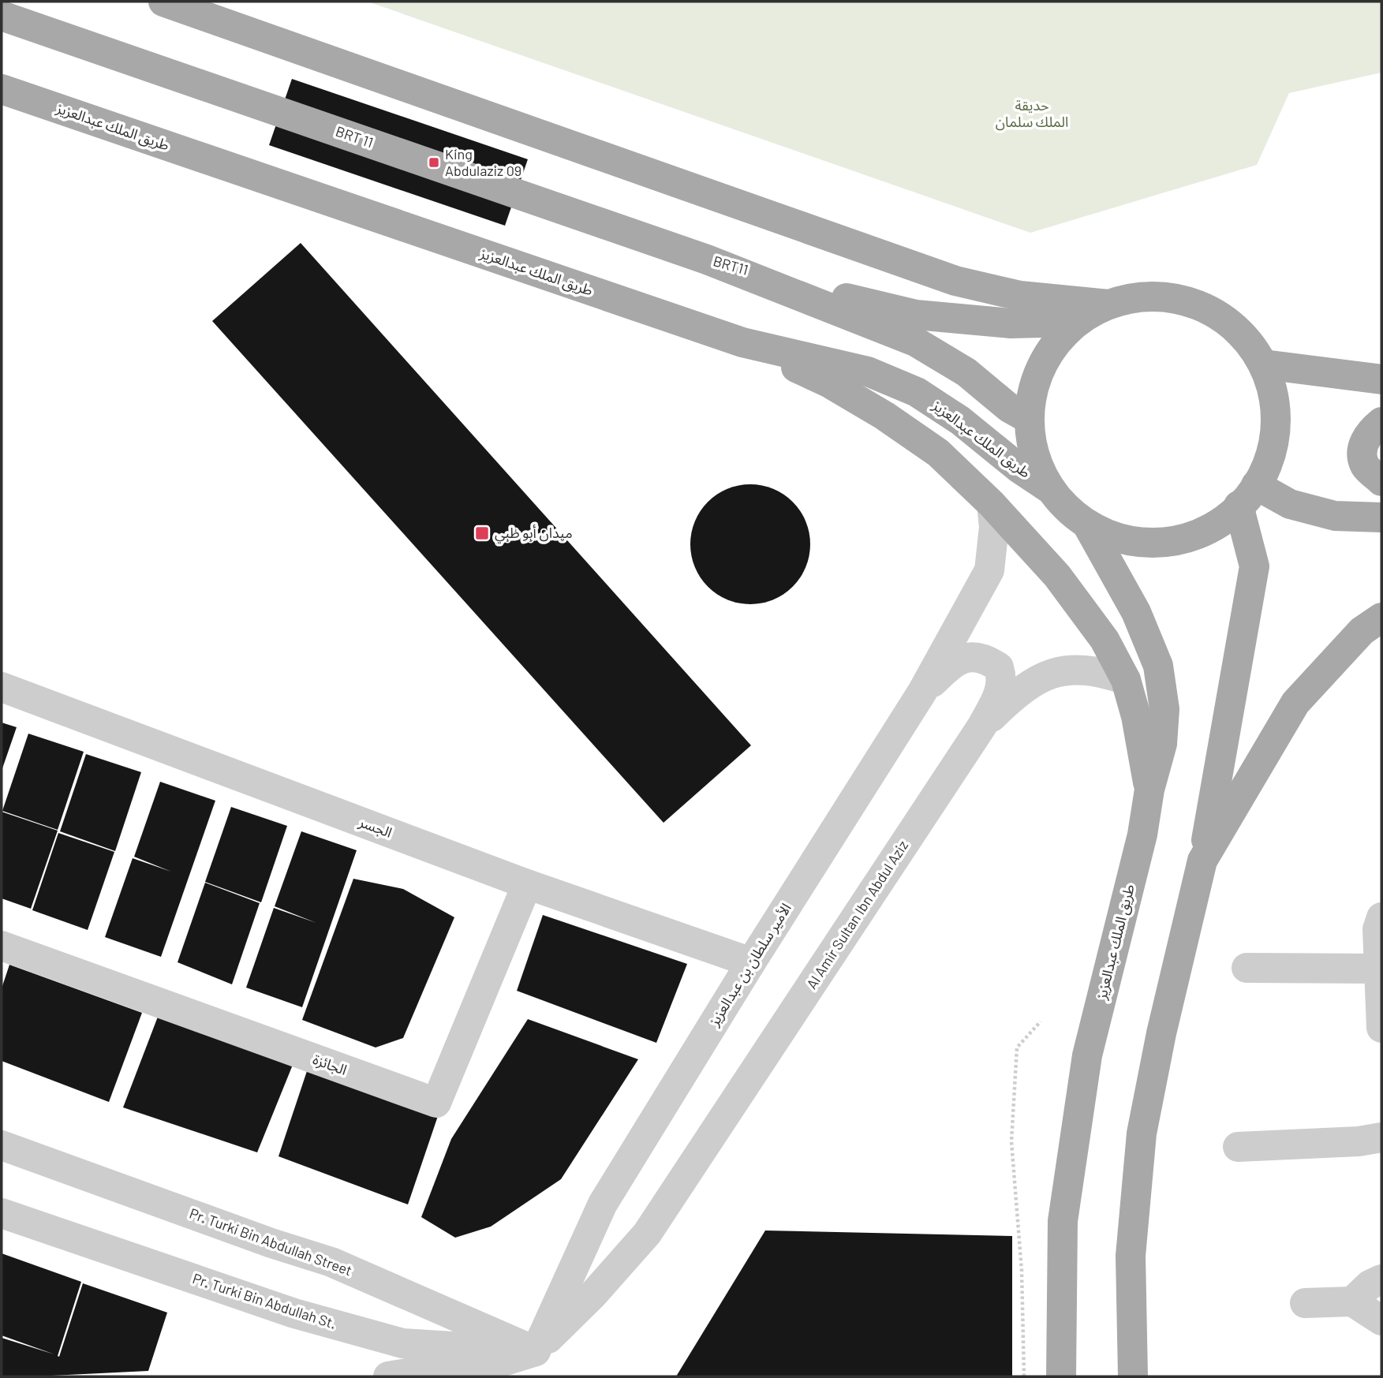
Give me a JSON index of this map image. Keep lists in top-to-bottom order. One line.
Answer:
{"streets":{"main road":["طريق الملك عبدالعزيز","BRT 11","BRT11"],"street":["الجسر","Al Amir Sultan Ibn Abdul Aziz","الأمير سلطان بن عبدالعزيز","الجائزة","Pr. Turki Bin Abdullah Street","Pr. Turki Bin Abdullah St."]},"crossings":[["BRT 11","BRT11"],["الجسر","الأمير سلطان بن عبدالعزيز"],["الجسر","الجائزة"],["Al Amir Sultan Ibn Abdul Aziz","الأمير سلطان بن عبدالعزيز"],["Al Amir Sultan Ibn Abdul Aziz","Pr. Turki Bin Abdullah Street"],["Al Amir Sultan Ibn Abdul Aziz","Pr. Turki Bin Abdullah St."],["الأمير سلطان بن عبدالعزيز","Pr. Turki Bin Abdullah Street"],["الأمير سلطان بن عبدالعزيز","Pr. Turki Bin Abdullah St."],["Pr. Turki Bin Abdullah Street","Pr. Turki Bin Abdullah St."]],"parks":["حديقة الملك سلمان"],"places":{"transit":["King Abdulaziz 09","ميدان أبو ظبي"]}}
